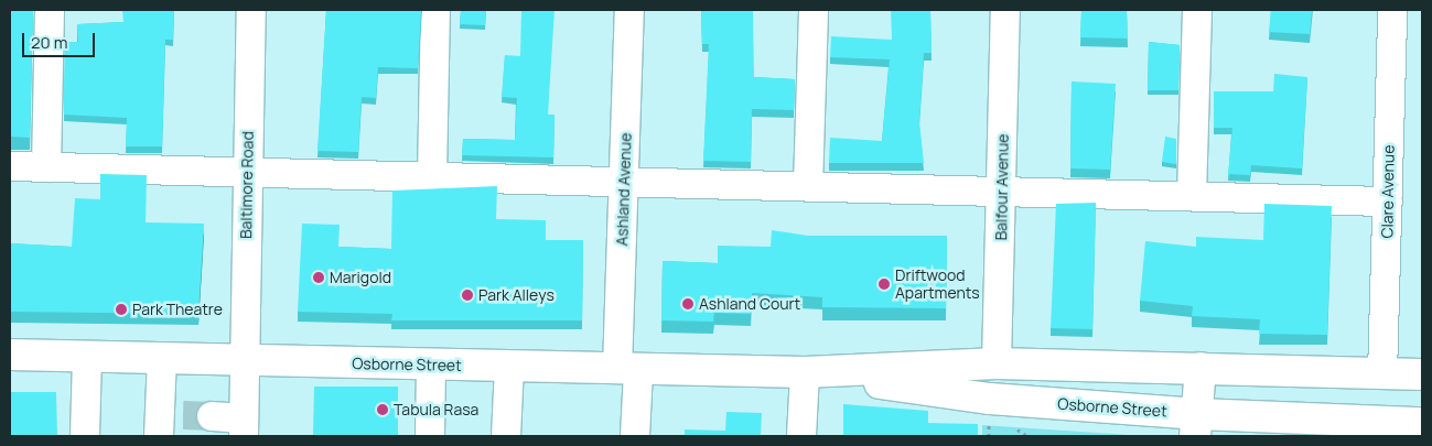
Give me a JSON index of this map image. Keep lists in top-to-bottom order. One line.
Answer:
{"streets":{"main road":["Osborne Street"],"street":["Baltimore Road","Balfour Avenue","Ashland Avenue","Clare Avenue"]},"crossings":[["Baltimore Road","Osborne Street"],["Balfour Avenue","Osborne Street"],["Ashland Avenue","Osborne Street"],["Clare Avenue","Osborne Street"]],"places":["Marigold","Driftwood Apartments","Park Alleys","Ashland Court","Park Theatre","Tabula Rasa"],"scale_bar":"20 m"}
